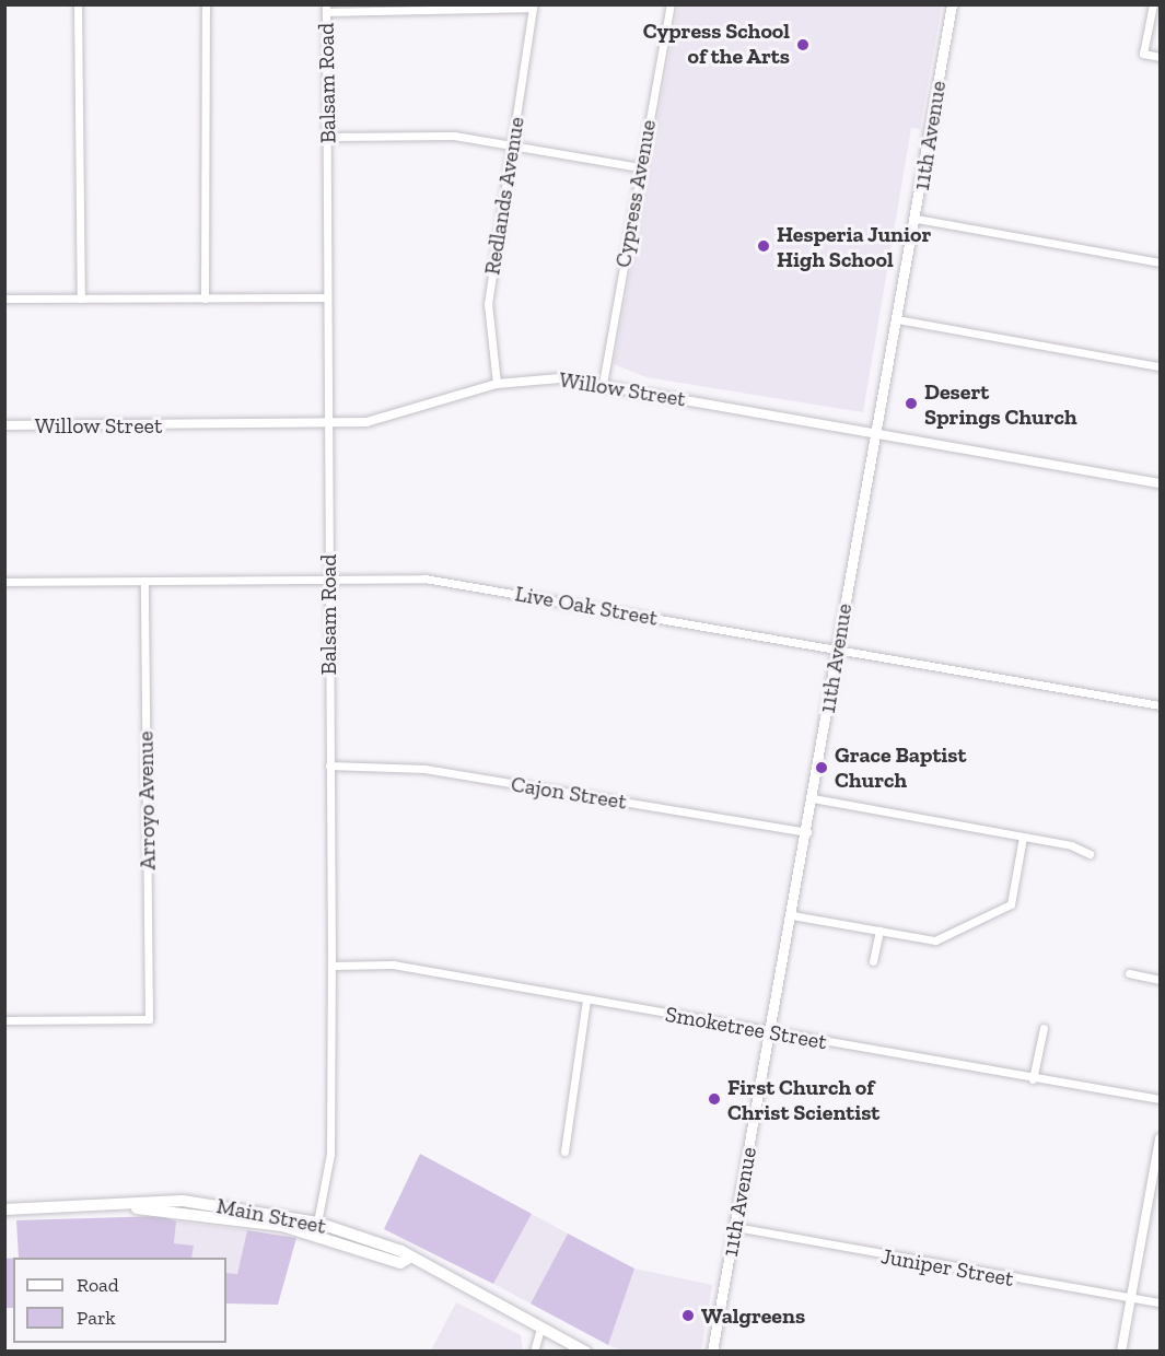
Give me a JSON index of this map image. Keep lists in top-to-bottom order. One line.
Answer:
{"streets":{"main road":["11th Avenue","Main Street"],"street":["Balsam Road","Cypress Avenue","Redlands Avenue","Willow Street","Live Oak Street","Cajon Street","Arroyo Avenue","Smoketree Street","Juniper Street"]},"crossings":[["Balsam Road","Redlands Avenue"],["Balsam Road","Willow Street"],["Balsam Road","Live Oak Street"],["Balsam Road","Cajon Street"],["Balsam Road","Smoketree Street"],["Balsam Road","Main Street"],["11th Avenue","Willow Street"],["11th Avenue","Live Oak Street"],["11th Avenue","Cajon Street"],["11th Avenue","Smoketree Street"],["11th Avenue","Juniper Street"],["Cypress Avenue","Willow Street"],["Redlands Avenue","Willow Street"],["Live Oak Street","Arroyo Avenue"]],"places":["Cypress School of the Arts","Hesperia Junior High School","Desert Springs Church","Grace Baptist Church","First Church of Christ Scientist","Walgreens"],"legend":["Road","Park"]}
